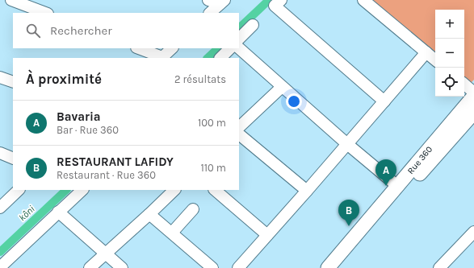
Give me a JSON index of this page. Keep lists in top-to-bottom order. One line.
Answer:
{"streets":{"main road":["Rue 360"]},"water":["kôni"],"page":{"map_buttons":["+","−"],"search":"Rechercher","heading":["À proximité","2 résultats"],"list":[{"mark":"A","name":"Bavaria","note":"Bar · Rue 360","value":"100 m"},{"mark":"B","name":"RESTAURANT LAFIDY","note":"Restaurant · Rue 360","value":"110 m"}],"pins":["A","B"]}}
